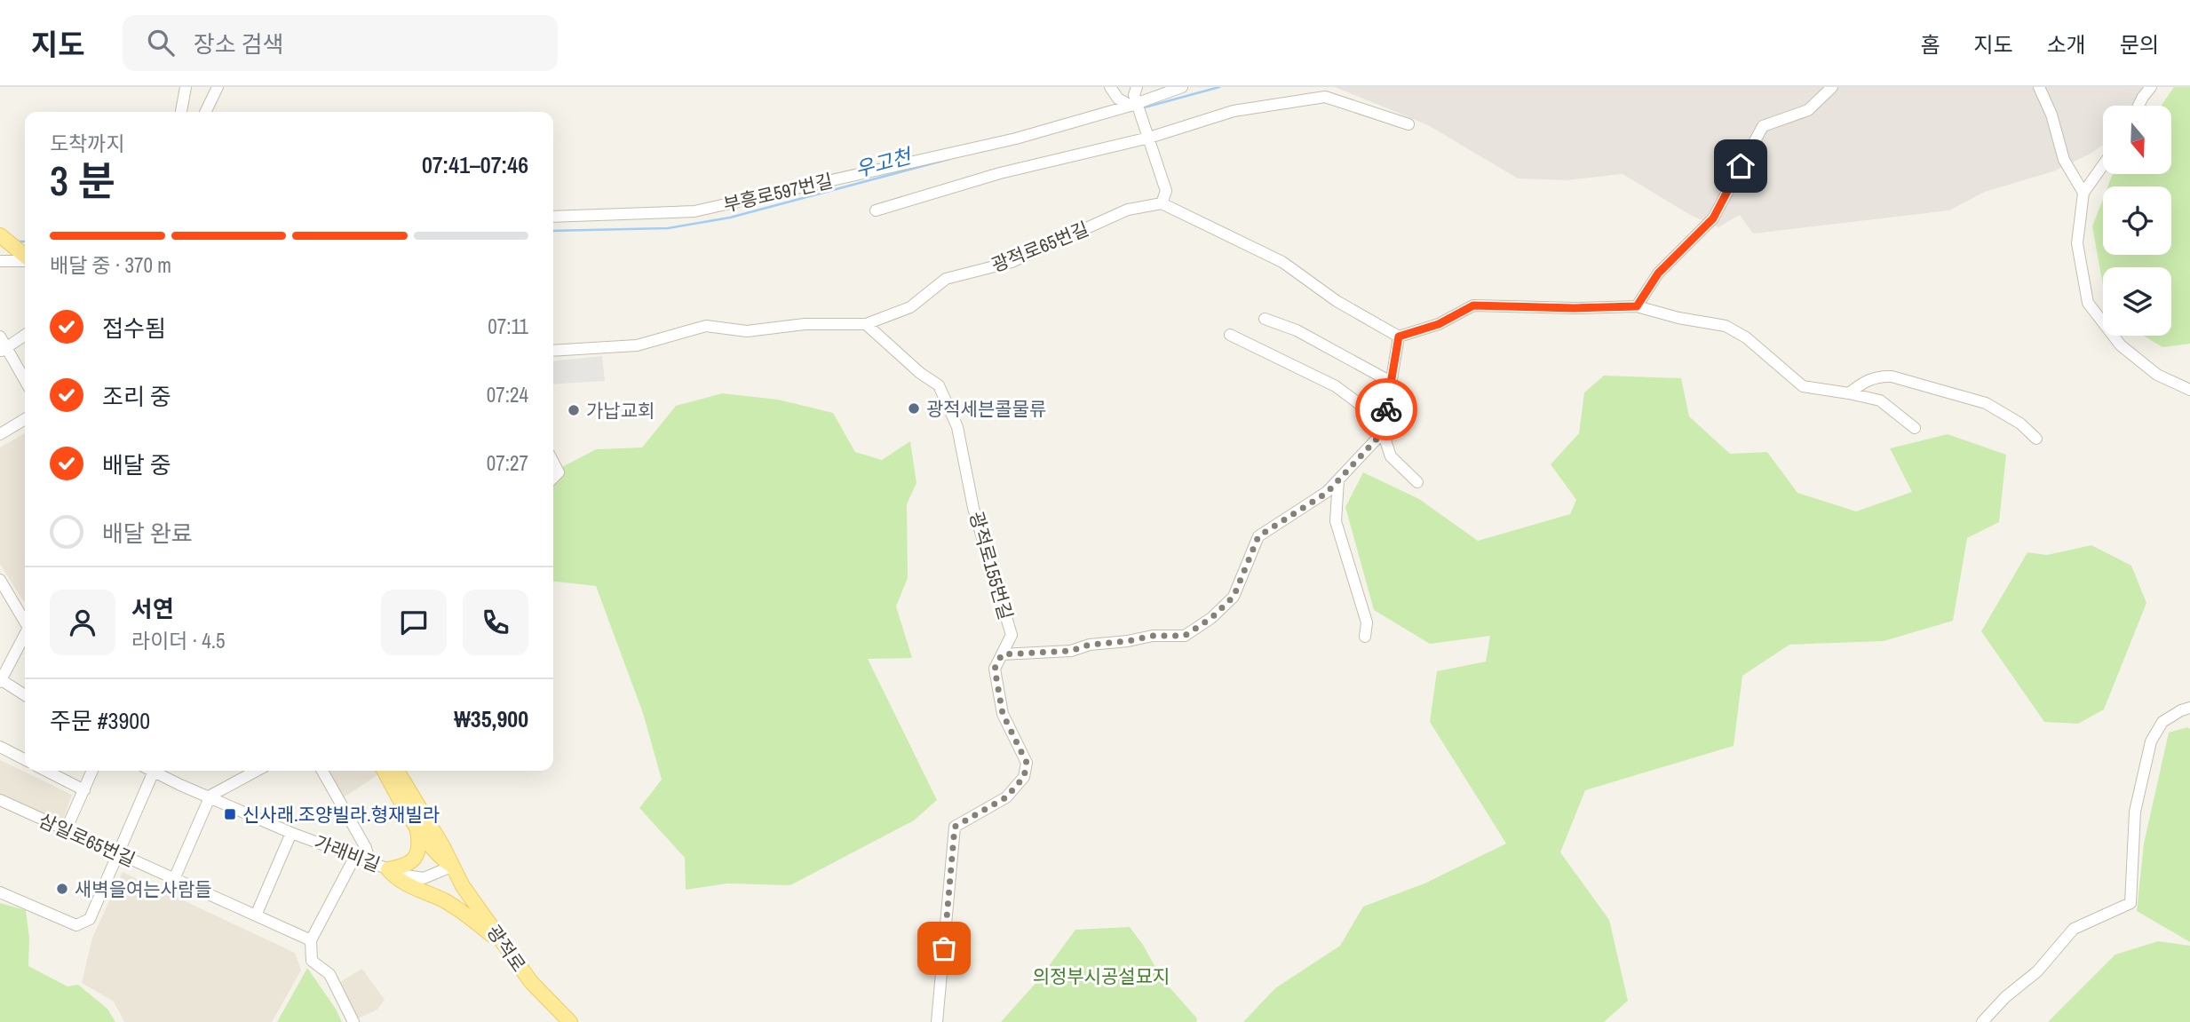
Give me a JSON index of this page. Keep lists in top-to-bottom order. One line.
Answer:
{"streets":{"main road":["광적로"],"street":["부흥로597번길","광적로65번길","광적로155번길","삼일로65번길","가래비길"]},"crossings":[["광적로65번길","광적로155번길"],["가래비길","광적로"]],"water":["우고천"],"parks":["의정부시공설묘지"],"places":{"other":["광적세븐콜물류","가납교회","새벽을여는사람들"],"transit":["신사래.조양빌라.형재빌라"]},"north":"bottom","page":{"header":"지도","search":"장소 검색","nav":["홈","지도","소개","문의"],"heading":["3 분","도착까지","07:41–07:46"],"panel":["서연","라이더 · 4.5","주문 #3900","₩35,900"],"bar":"배달 중 · 370 m","list":[["접수됨","07:11"],["조리 중","07:24"],["배달 중","07:27"],"배달 완료"]}}
